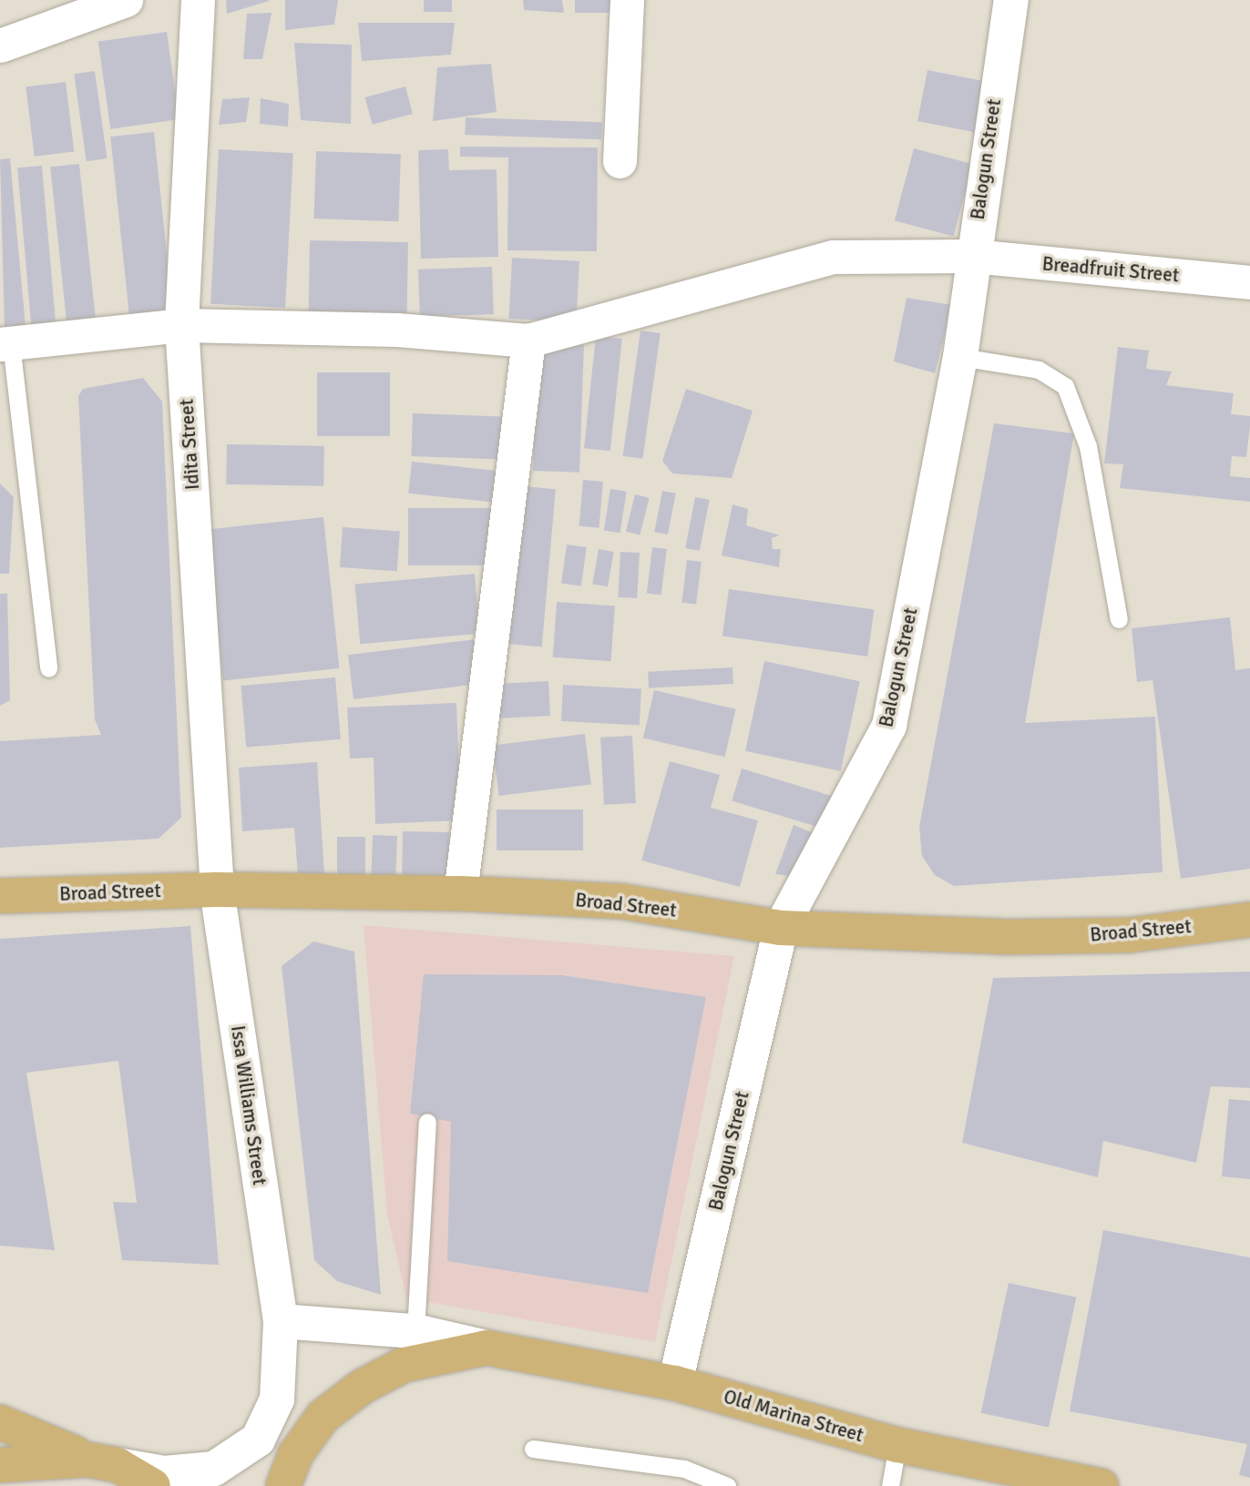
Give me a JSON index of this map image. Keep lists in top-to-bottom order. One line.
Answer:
{"streets":{"main road":["Balogun Street","Broad Street","Issa Williams Street","Old Marina Street"],"street":["Breadfruit Street","Idita Street"]},"crossings":[["Balogun Street","Breadfruit Street"],["Balogun Street","Broad Street"],["Balogun Street","Old Marina Street"],["Idita Street","Broad Street"],["Idita Street","Issa Williams Street"],["Broad Street","Issa Williams Street"],["Issa Williams Street","Old Marina Street"]]}
